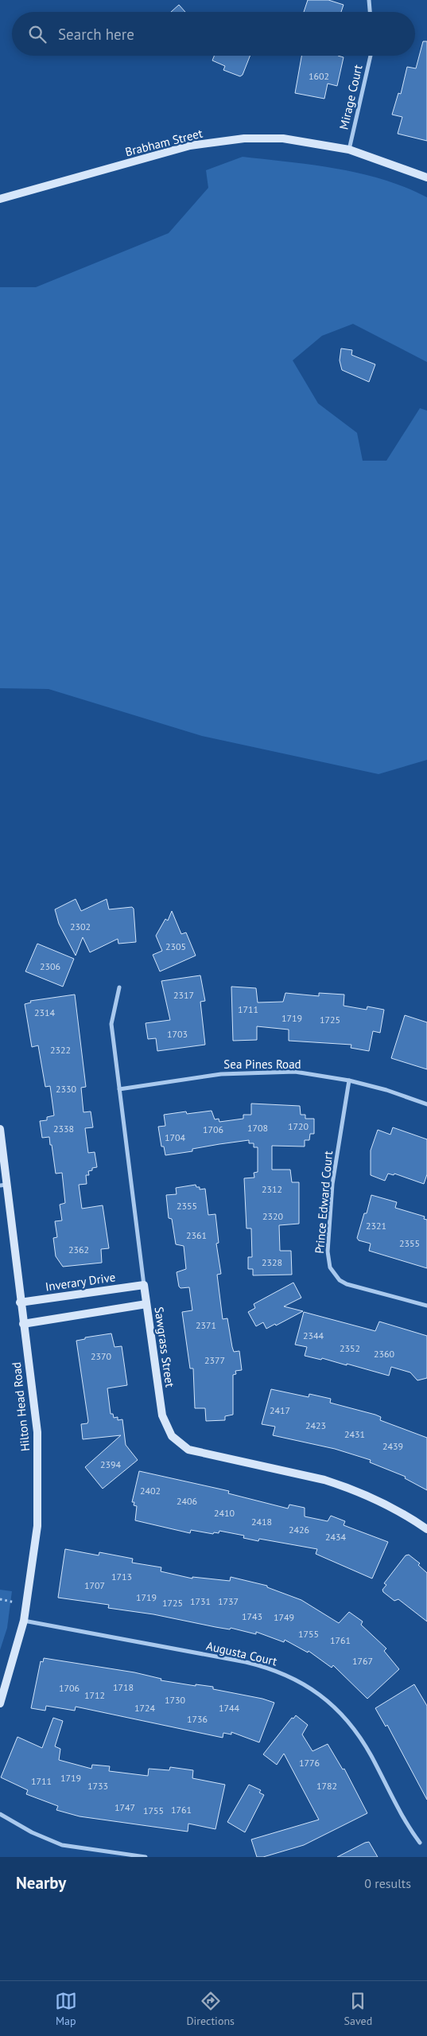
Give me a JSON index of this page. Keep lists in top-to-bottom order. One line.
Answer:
{"streets":{"street":["Mirage Court","Brabham Street","Sea Pines Road","Prince Edward Court","Inverary Drive","Sawgrass Street","Hilton Head Road","Augusta Court"]},"crossings":[["Mirage Court","Brabham Street"],["Sea Pines Road","Prince Edward Court"],["Sea Pines Road","Sawgrass Street"],["Inverary Drive","Sawgrass Street"],["Inverary Drive","Hilton Head Road"],["Hilton Head Road","Augusta Court"]],"house_numbers":["1602","2302","2305","2306","2317","1711","2314","1719","1725","1703","2322","2330","1720","1708","2338","1706","1704","2312","2355","2320","2321","2361","2355","2362","2328","2371","2344","2352","2360","2370","2377","2417","2423","2431","2439","2394","2402","2406","2410","2418","2426","2434","1713","1707","1719","1731","1737","1725","1743","1749","1755","1761","1767","1718","1706","1712","1730","1724","1744","1736","1776","1719","1711","1733","1782","1747","1761","1755"],"page":{"search":"Search here","heading":["Nearby","0 results"],"nav":["Map","Directions","Saved"]}}
